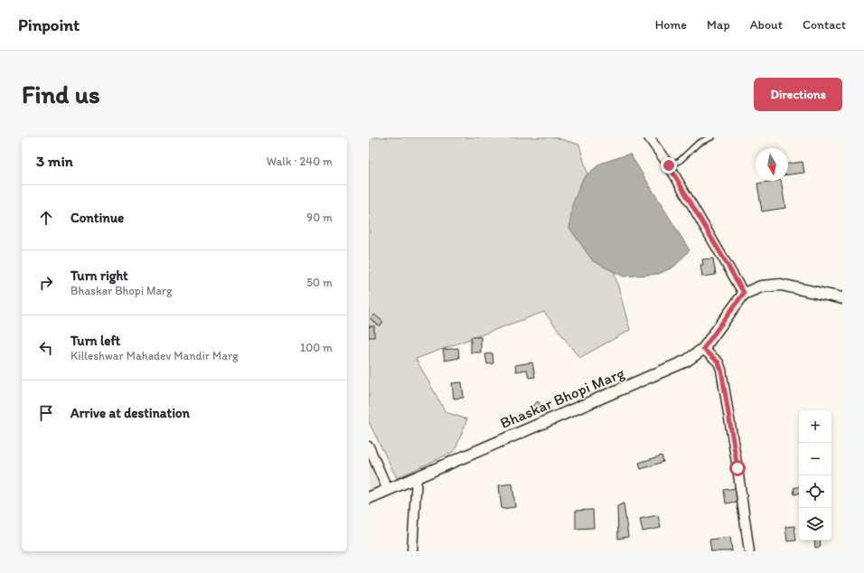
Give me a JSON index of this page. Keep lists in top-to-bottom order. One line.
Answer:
{"streets":{"street":["Bhaskar Bhopi Marg"]},"north":"bottom","page":{"header":"Pinpoint","nav":["Home","Map","About","Contact"],"buttons":"Directions","title":"Find us","heading":["3 min","Walk · 240 m"],"list":[["Continue","90 m"],["Turn right","Bhaskar Bhopi Marg","50 m"],["Turn left","Killeshwar Mahadev Mandir Marg","100 m"],"Arrive at destination"],"map_buttons":["+","−"]}}
